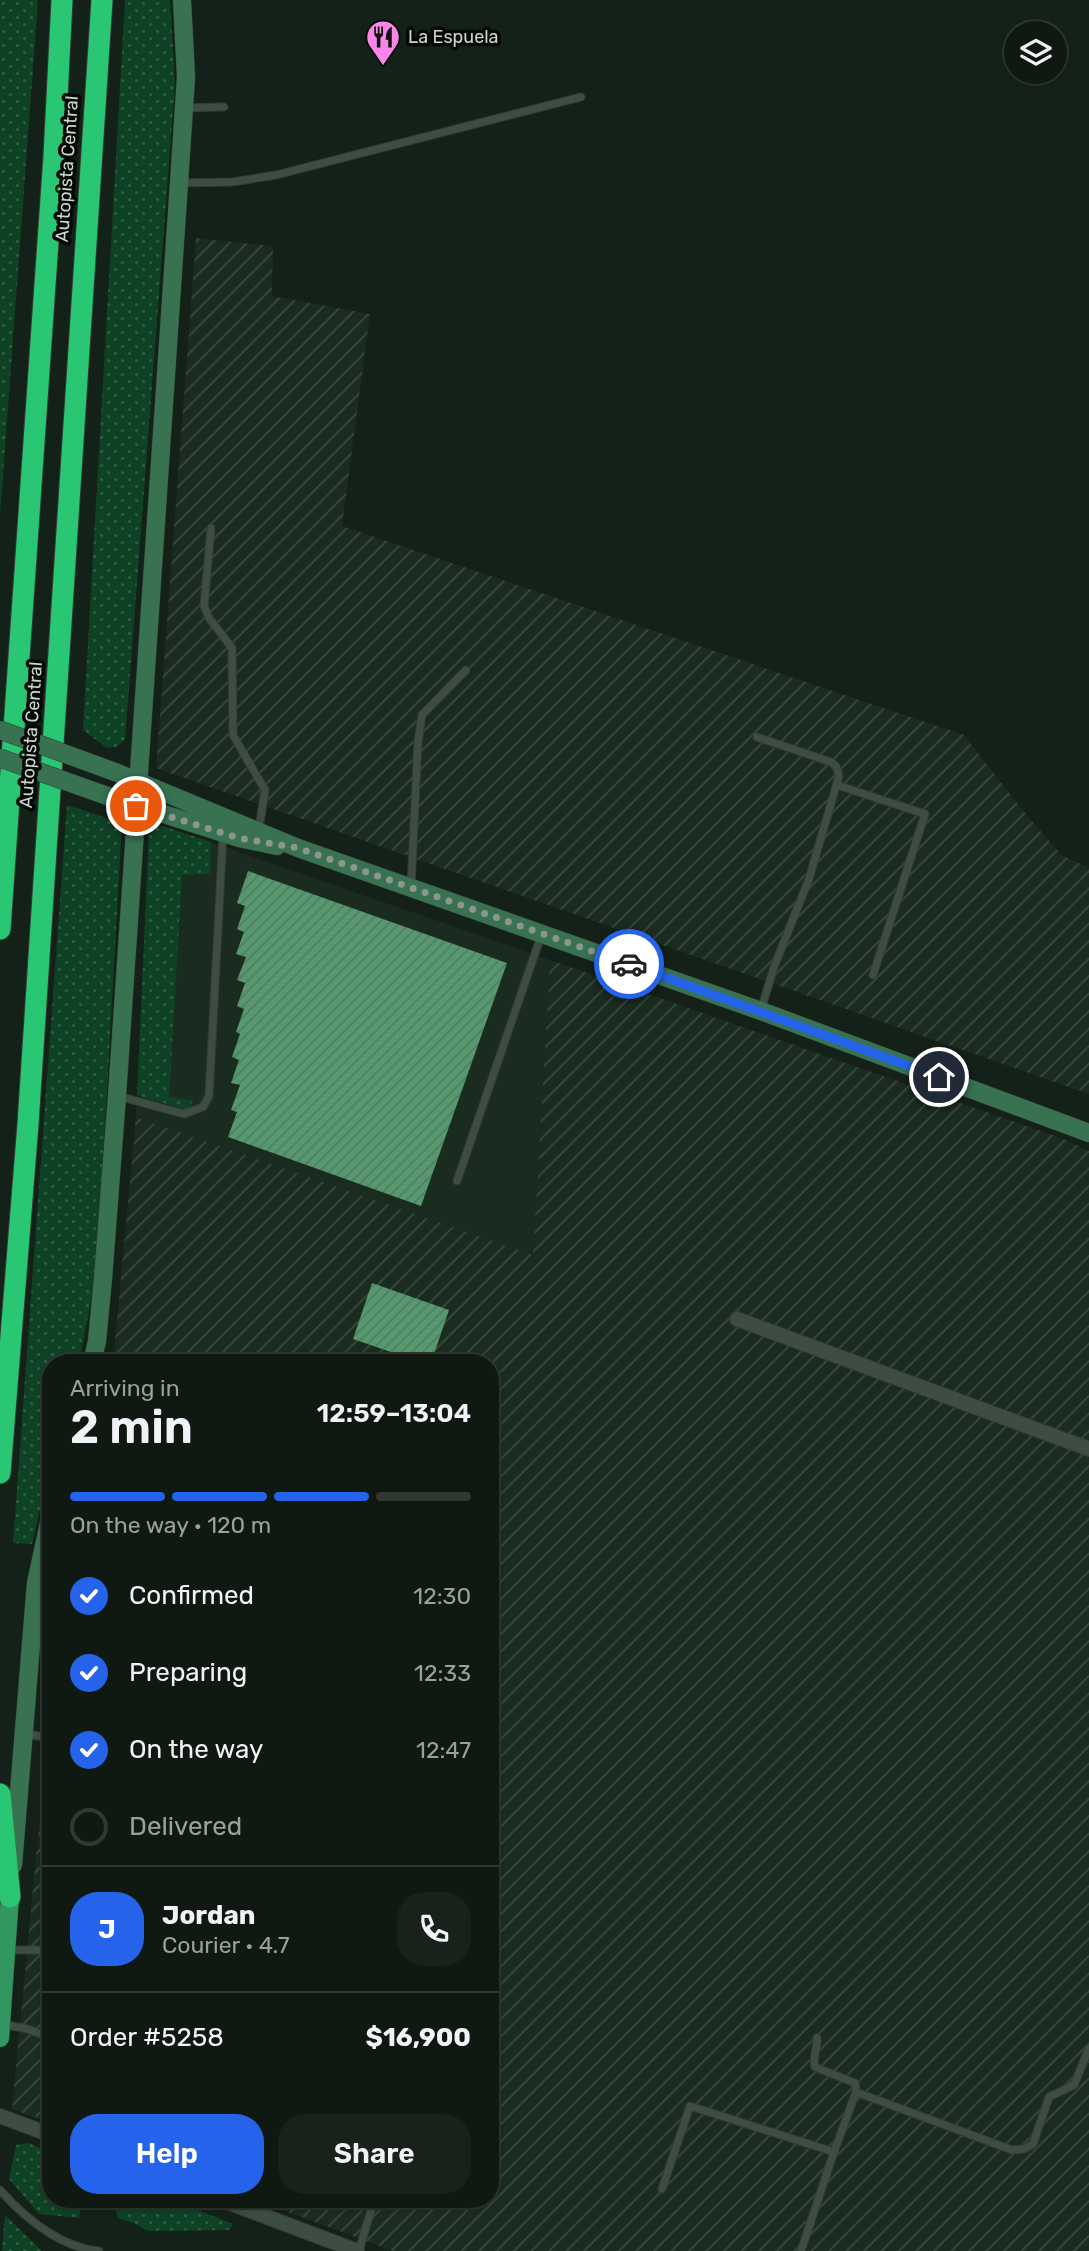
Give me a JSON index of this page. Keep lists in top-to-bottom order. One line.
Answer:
{"streets":{"highway":["Autopista Central"]},"places":{"restaurant":["La Espuela"]},"page":{"heading":["2 min","Arriving in","12:59–13:04"],"panel":["Jordan","Courier · 4.7","Order #5258","$16,900"],"bar":"On the way · 120 m","list":[["Confirmed","12:30"],["Preparing","12:33"],["On the way","12:47"],"Delivered"],"round":"J","buttons":["Help","Share"]}}
